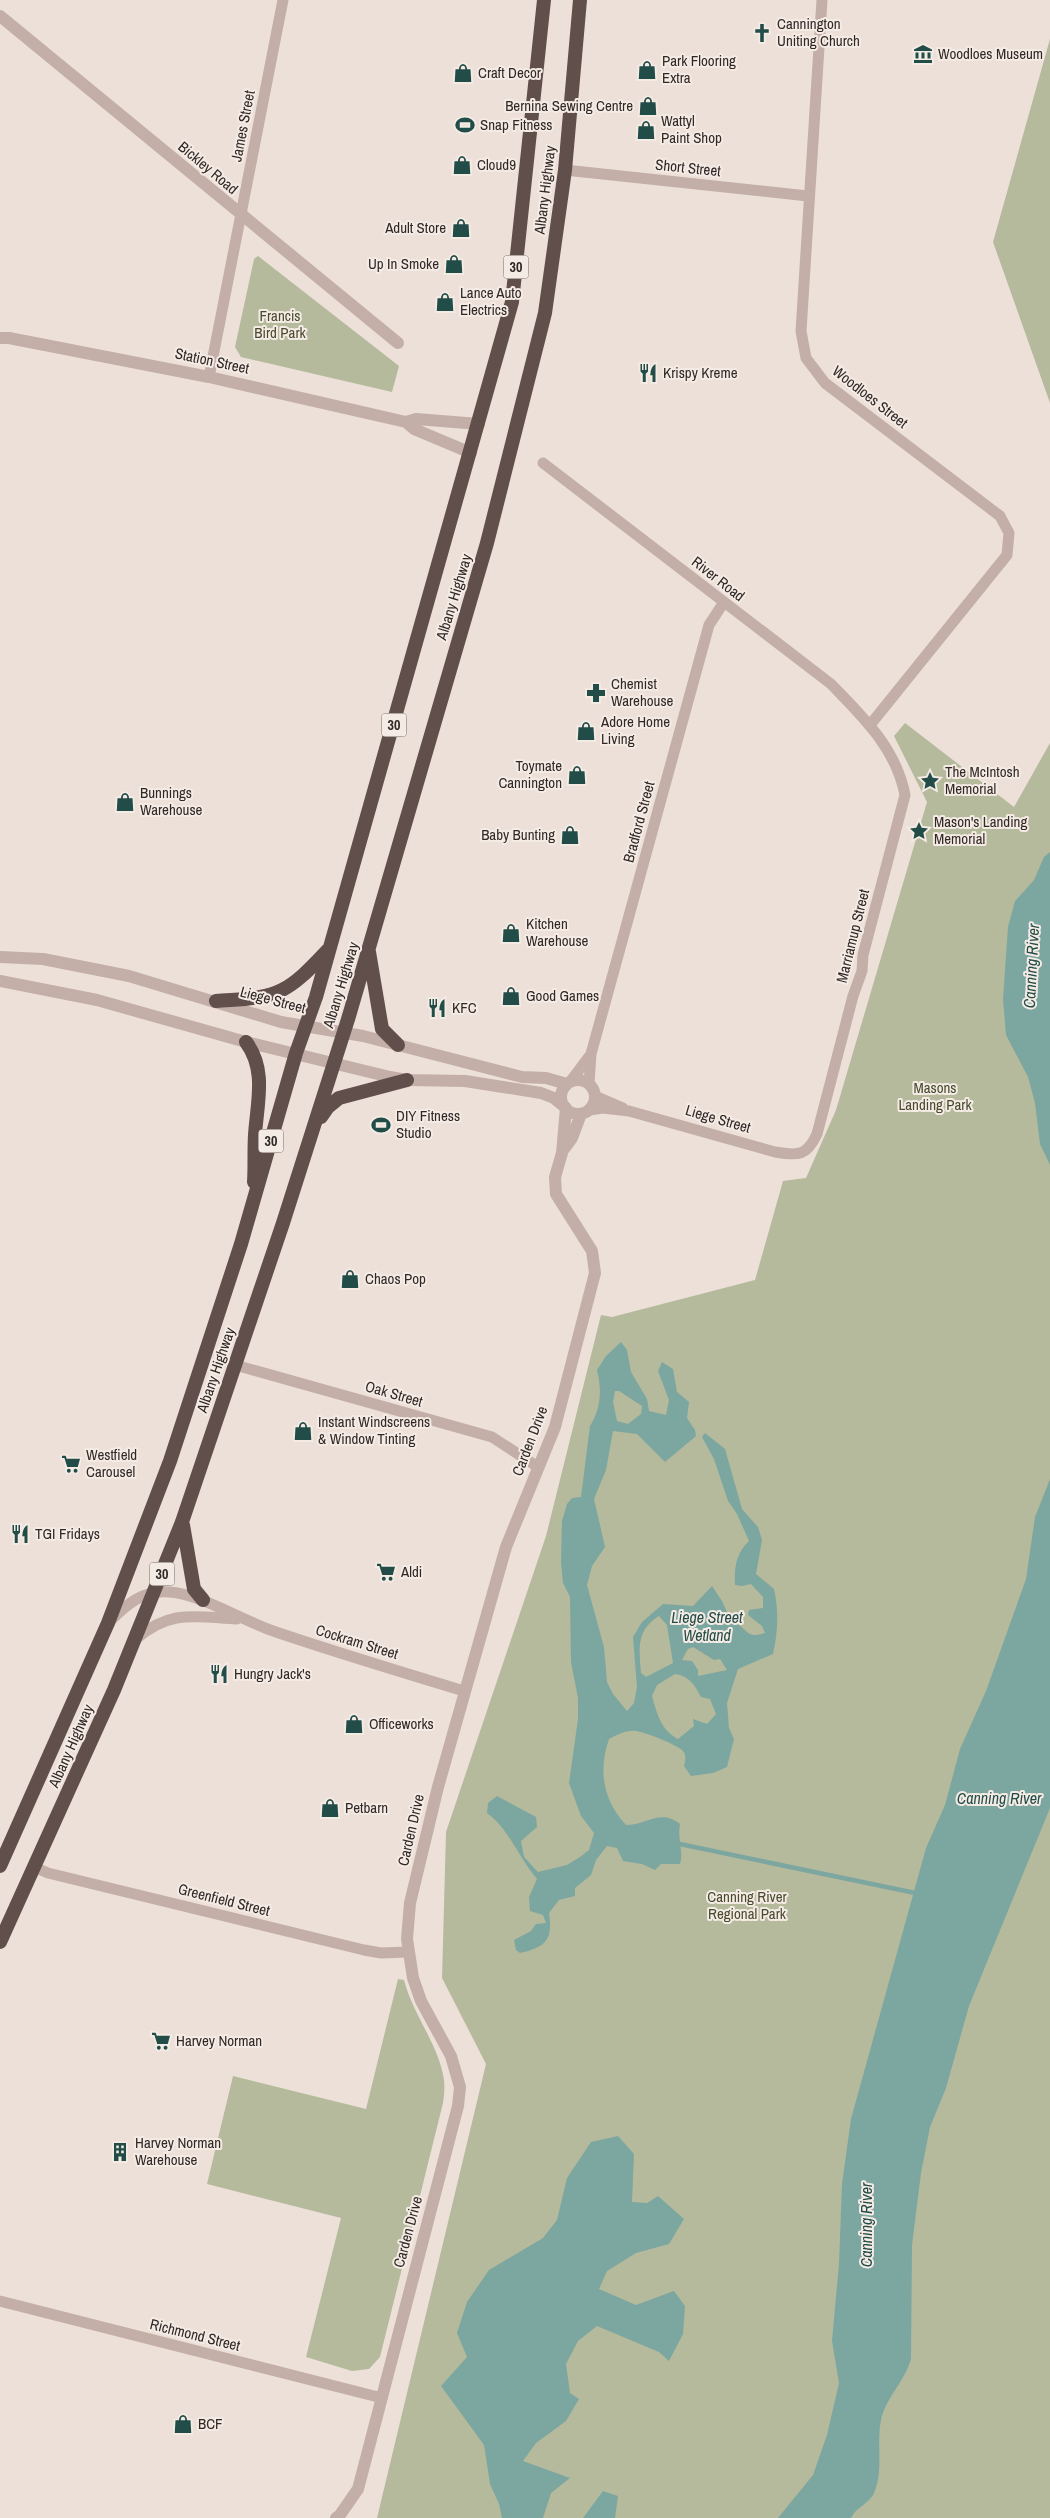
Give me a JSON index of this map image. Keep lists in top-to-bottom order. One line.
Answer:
{"streets":{"highway":["Albany Highway","30"],"street":["James Street","Bickley Road","Short Street","Station Street","Woodloes Street","River Road","Bradford Street","Marriamup Street","Liege Street","Oak Street","Carden Drive","Cockram Street","Greenfield Street","Richmond Street"]},"crossings":[["James Street","Bickley Road"],["James Street","Station Street"],["Short Street","Albany Highway"],["Short Street","Woodloes Street"],["Albany Highway","Station Street"],["Albany Highway","Liege Street"],["Albany Highway","Oak Street"],["Albany Highway","Cockram Street"],["Albany Highway","Greenfield Street"],["Woodloes Street","River Road"],["Woodloes Street","Marriamup Street"],["River Road","Bradford Street"],["River Road","Marriamup Street"],["Bradford Street","Liege Street"],["Bradford Street","Carden Drive"],["Marriamup Street","Liege Street"],["Liege Street","Carden Drive"],["Oak Street","Carden Drive"],["Carden Drive","Cockram Street"],["Carden Drive","Greenfield Street"],["Carden Drive","Richmond Street"]],"water":["Canning River","Liege Street Wetland"],"parks":["Francis Bird Park","Masons Landing Park","Canning River Regional Park"],"places":{"church":["Cannington Uniting Church"],"museum":["Woodloes Museum"],"shop":["Park Flooring Extra","Craft Decor","Bernina Sewing Centre","Wattyl Paint Shop","Cloud9","Adult Store","Up In Smoke","Lance Auto Electrics","Adore Home Living","Toymate Cannington","Bunnings Warehouse","Baby Bunting","Kitchen Warehouse","Good Games","Chaos Pop","Instant Windscreens & Window Tinting","Officeworks","Petbarn","BCF"],"sports":["Snap Fitness","DIY Fitness Studio"],"restaurant":["Krispy Kreme","KFC","TGI Fridays","Hungry Jack's"],"pharmacy":["Chemist Warehouse"],"place":["The McIntosh Memorial","Mason's Landing Memorial"],"supermarket":["Westfield Carousel","Aldi","Harvey Norman"],"building":["Harvey Norman Warehouse"]}}
